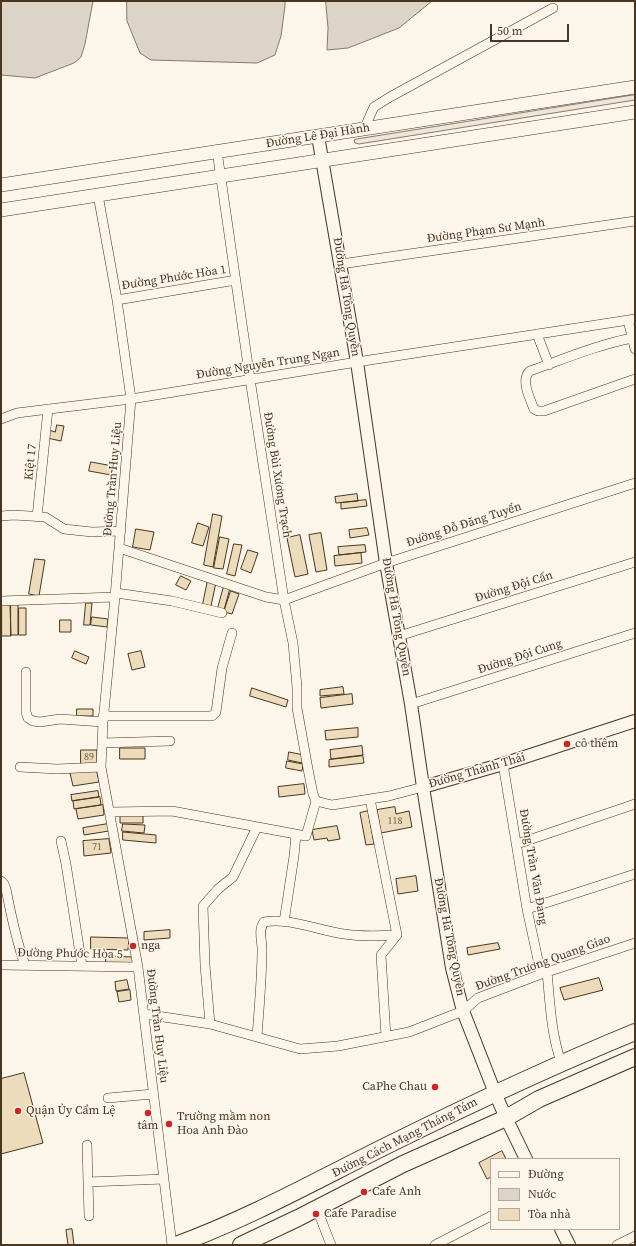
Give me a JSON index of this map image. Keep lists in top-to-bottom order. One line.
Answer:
{"streets":{"highway":["Đường Cách Mạng Tháng Tám"],"main road":["Đường Lê Đại Hành"],"street":["Đường Phạm Sư Mạnh","Đường Phước Hòa 1","Đường Hà Tông Quyền","Đường Nguyễn Trung Ngạn","Kiệt 17","Đường Bùi Xương Trạch","Đường Trần Huy Liệu","Đường Đỗ Đăng Tuyển","Đường Đội Cấn","Đường Đội Cung","Đường Thành Thái","Đường Trần Văn Đang","Đường Phước Hòa 5","Đường Trương Quang Giao"]},"crossings":[["Đường Lê Đại Hành","Đường Hà Tông Quyền"],["Đường Lê Đại Hành","Đường Bùi Xương Trạch"],["Đường Lê Đại Hành","Đường Trần Huy Liệu"],["Đường Phạm Sư Mạnh","Đường Hà Tông Quyền"],["Đường Phước Hòa 1","Đường Bùi Xương Trạch"],["Đường Phước Hòa 1","Đường Trần Huy Liệu"],["Đường Hà Tông Quyền","Đường Nguyễn Trung Ngạn"],["Đường Hà Tông Quyền","Đường Đỗ Đăng Tuyển"],["Đường Hà Tông Quyền","Đường Đội Cấn"],["Đường Hà Tông Quyền","Đường Đội Cung"],["Đường Hà Tông Quyền","Đường Thành Thái"],["Đường Hà Tông Quyền","Đường Trương Quang Giao"],["Đường Hà Tông Quyền","Đường Cách Mạng Tháng Tám"],["Đường Nguyễn Trung Ngạn","Kiệt 17"],["Đường Nguyễn Trung Ngạn","Đường Bùi Xương Trạch"],["Đường Nguyễn Trung Ngạn","Đường Trần Huy Liệu"],["Đường Bùi Xương Trạch","Đường Đỗ Đăng Tuyển"],["Đường Bùi Xương Trạch","Đường Thành Thái"],["Đường Trần Huy Liệu","Đường Phước Hòa 5"],["Đường Trần Huy Liệu","Đường Trương Quang Giao"],["Đường Thành Thái","Đường Trần Văn Đang"],["Đường Trần Văn Đang","Đường Trương Quang Giao"],["Đường Trần Văn Đang","Đường Cách Mạng Tháng Tám"]],"places":["cô thêm","nga","CaPhe Chau","Quận Ủy Cẩm Lệ","tâm","Trường mầm non Hoa Anh Đào","Cafe Anh","Cafe Paradise"],"house_numbers":["89","118","71"],"legend":["Đường","Nước","Tòa nhà"],"scale_bar":"50 m"}
